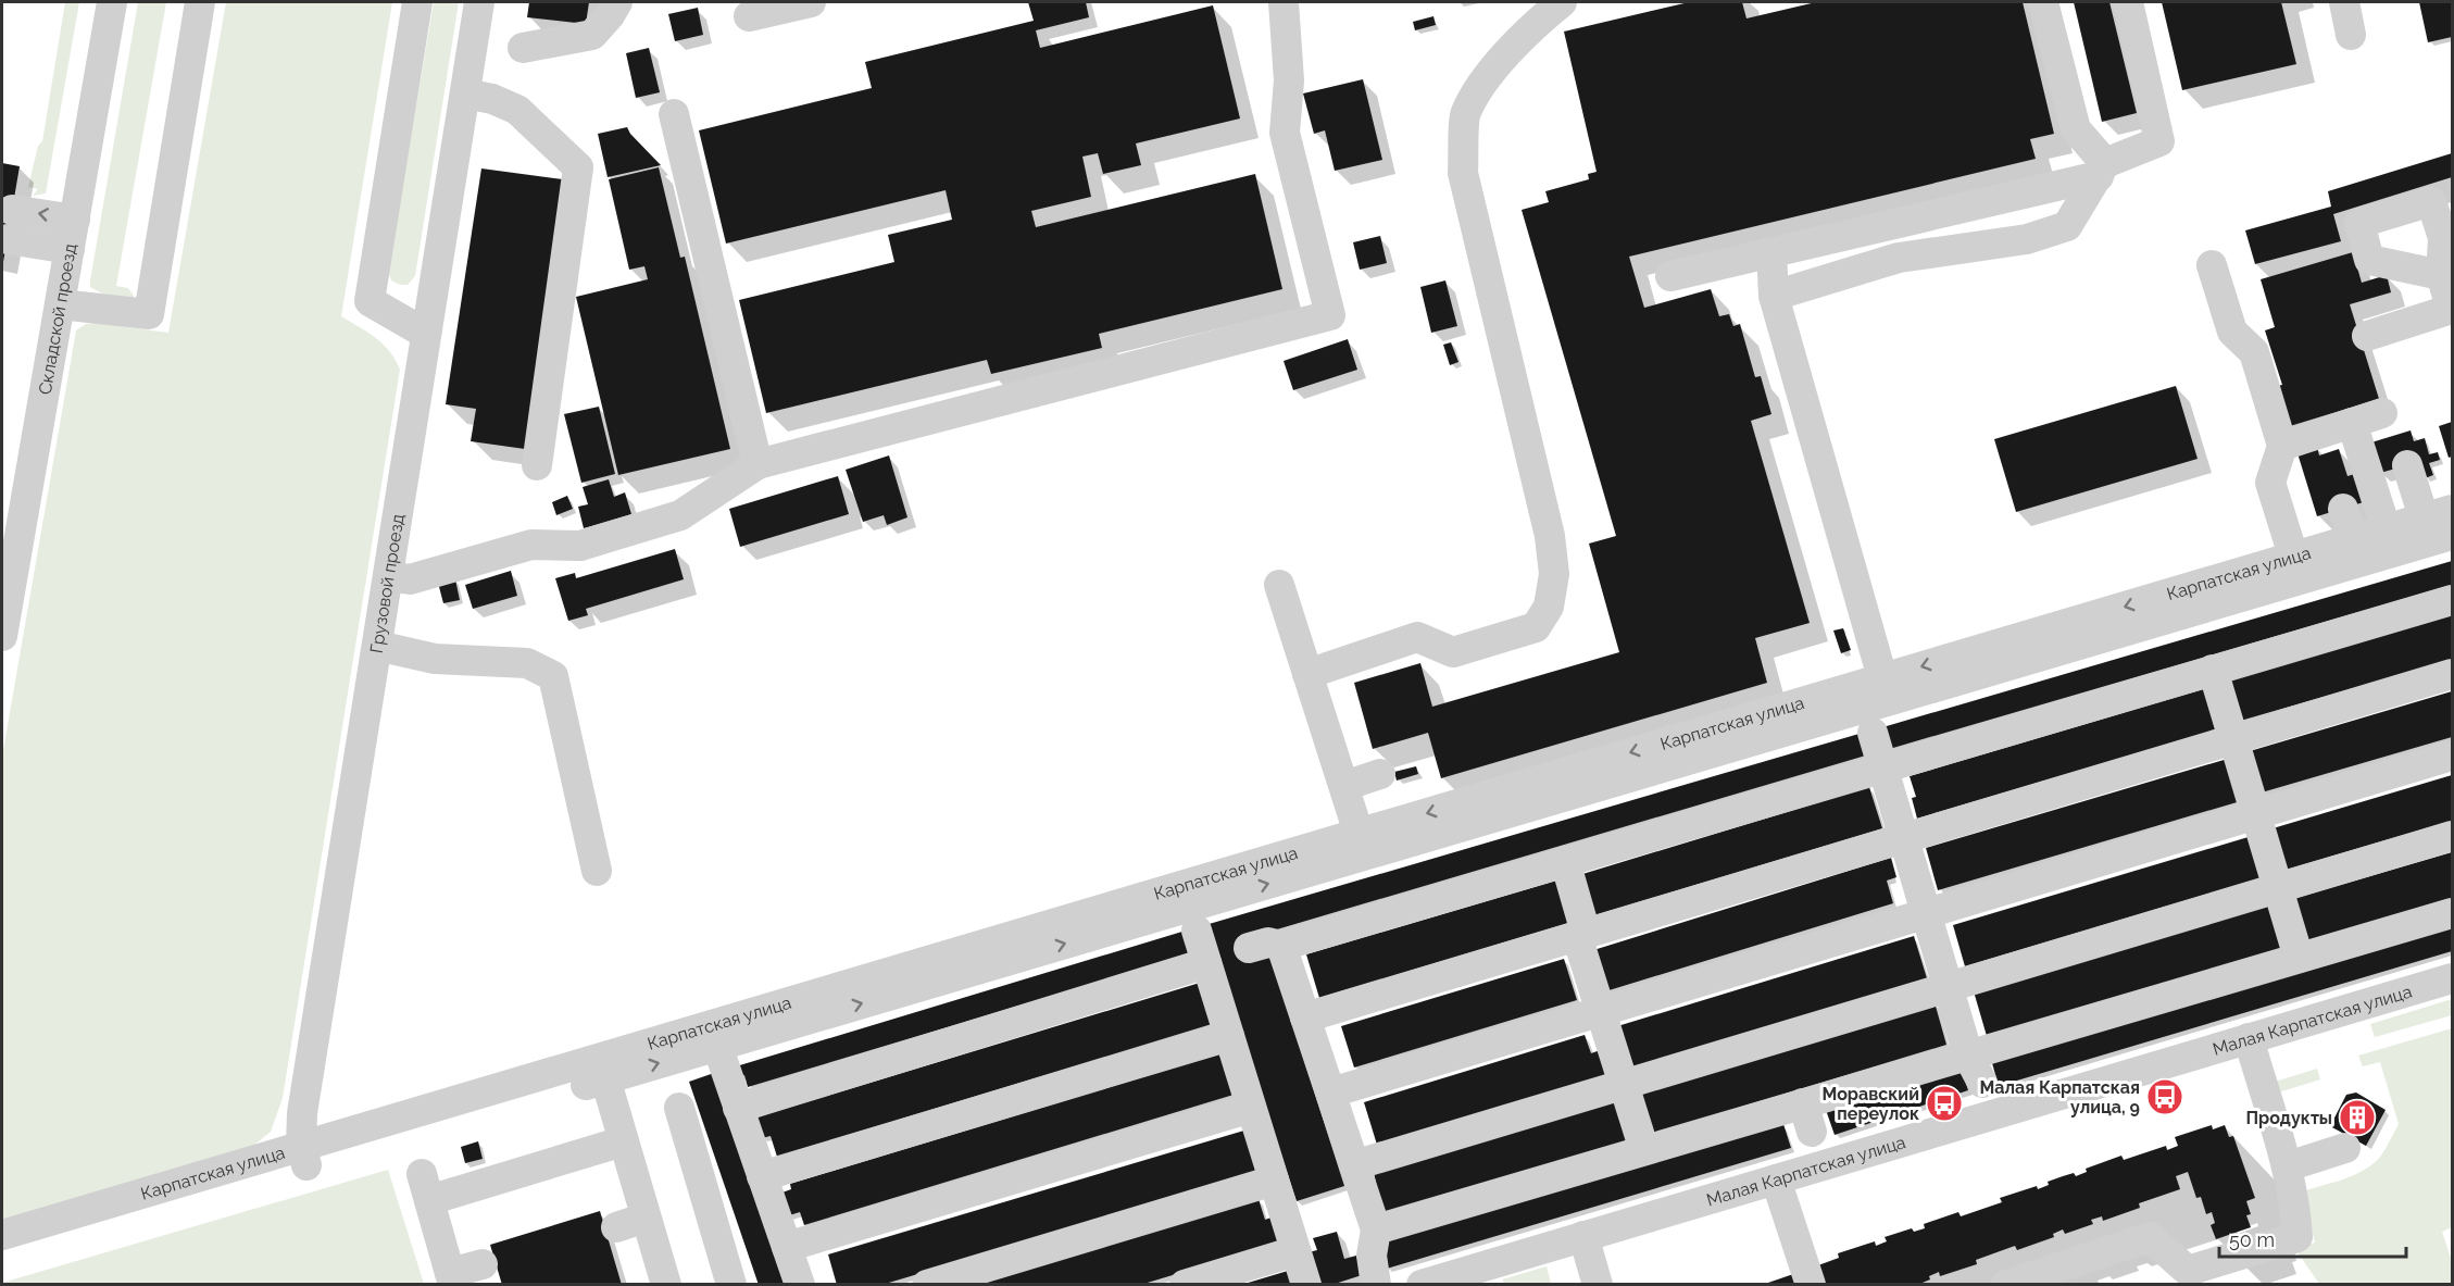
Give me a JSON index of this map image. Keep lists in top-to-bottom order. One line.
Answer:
{"streets":{"street":["Складской проезд","Карпатская улица","Грузовой проезд","Малая Карпатская улица"]},"crossings":[["Карпатская улица","Грузовой проезд"]],"places":{"bus stop":["Малая Карпатская улица, 9","Моравский переулок"],"building":["Продукты"]},"scale_bar":"50 m"}
